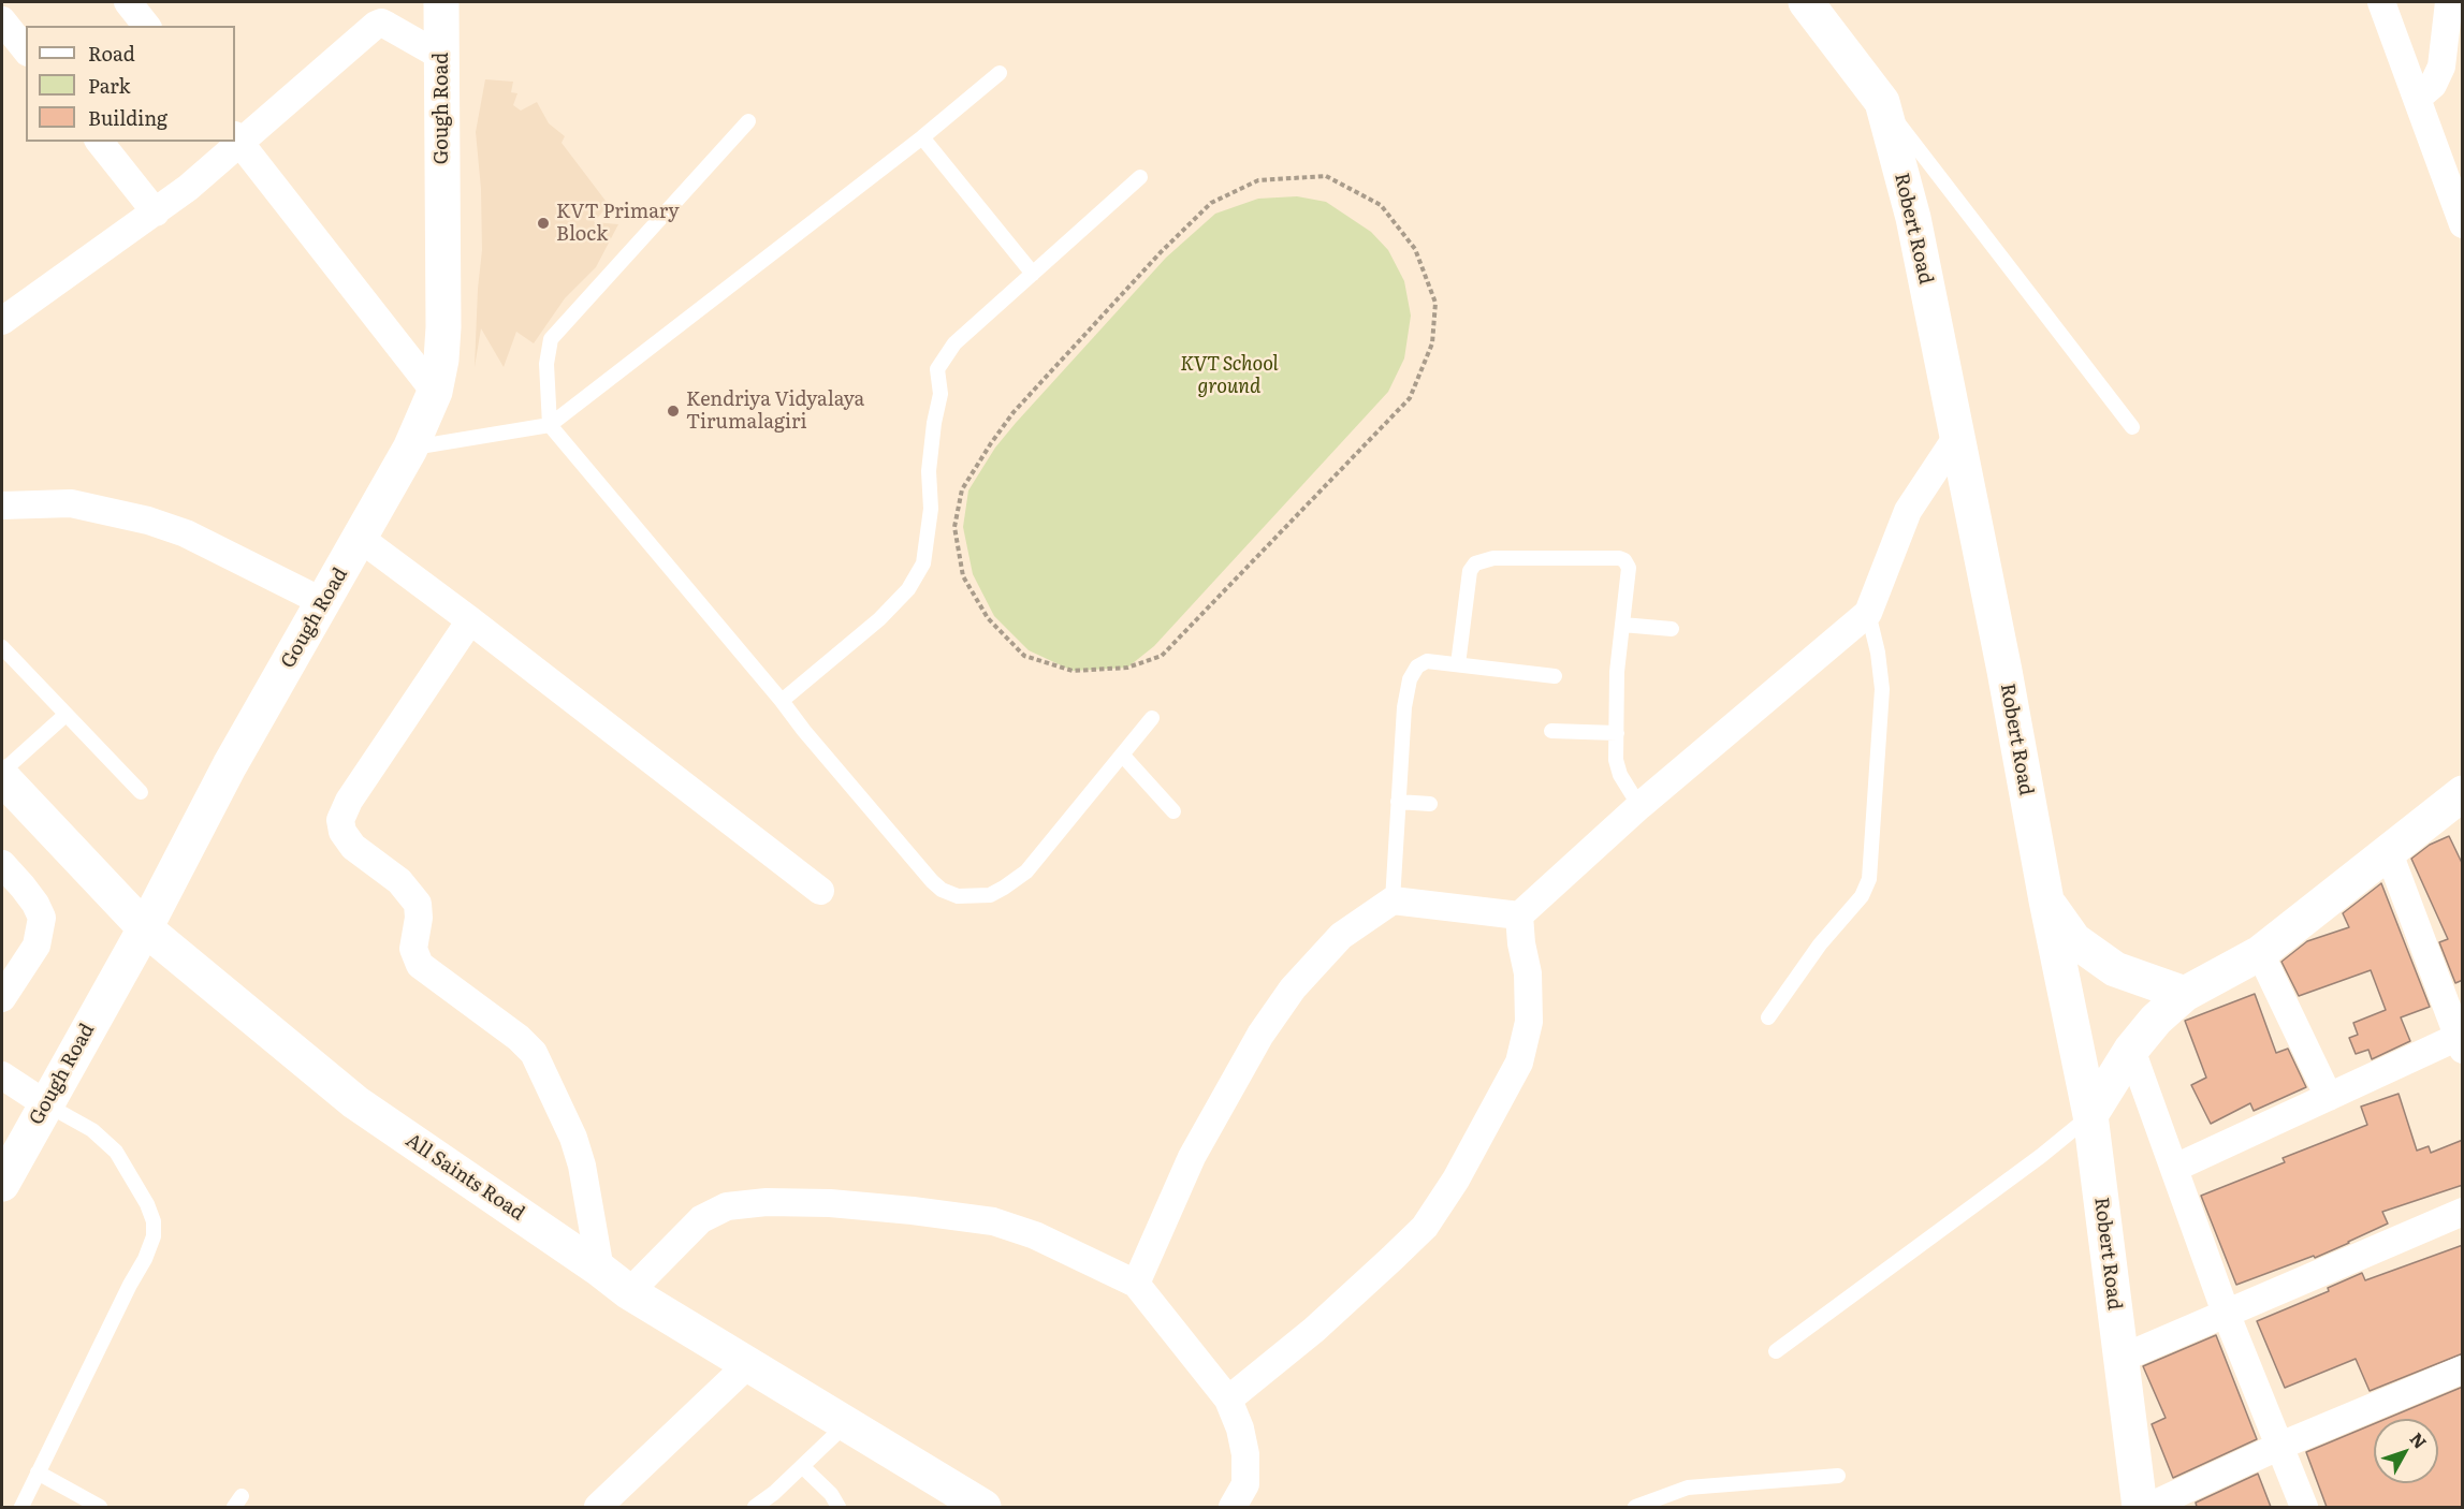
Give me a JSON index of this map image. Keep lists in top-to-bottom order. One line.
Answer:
{"streets":{"street":["Gough Road","Robert Road","All Saints Road"]},"crossings":[["Gough Road","All Saints Road"]],"parks":["KVT School ground"],"places":["KVT Primary Block","Kendriya Vidyalaya Tirumalagiri"],"legend":["Road","Park","Building"],"north":"top right"}
